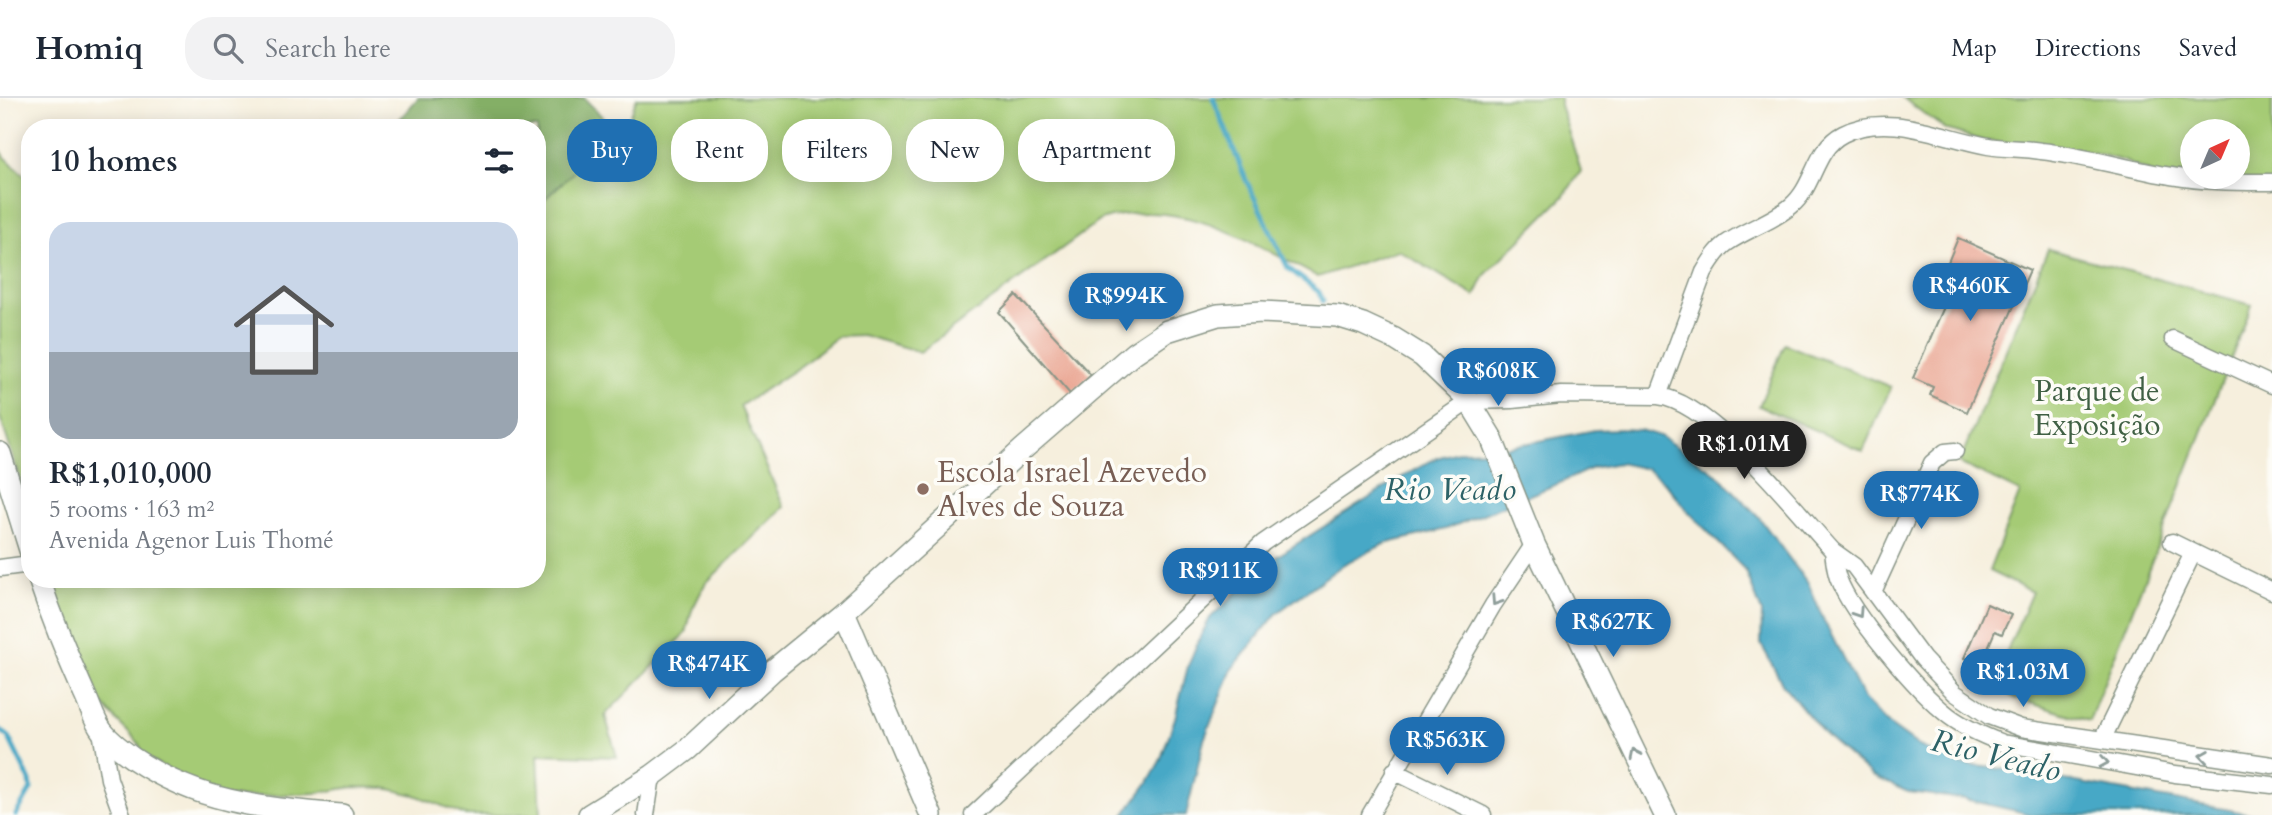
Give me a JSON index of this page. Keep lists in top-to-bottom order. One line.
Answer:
{"water":["Rio Veado"],"parks":["Parque de Exposição"],"places":["Escola Israel Azevedo Alves de Souza"],"north":"top right","page":{"header":"Homiq","search":"Search here","nav":["Map","Directions","Saved"],"chip":["Buy","Rent","Filters","New","Apartment"],"heading":"10 homes","list":[{"name":"R$1,010,000","note":"5 rooms · 163 m² · Avenida Agenor Luis Thomé"}],"price":["R$460K","R$994K","R$608K","R$1.01M","R$774K","R$911K","R$627K","R$474K","R$1.03M","R$563K"]}}
